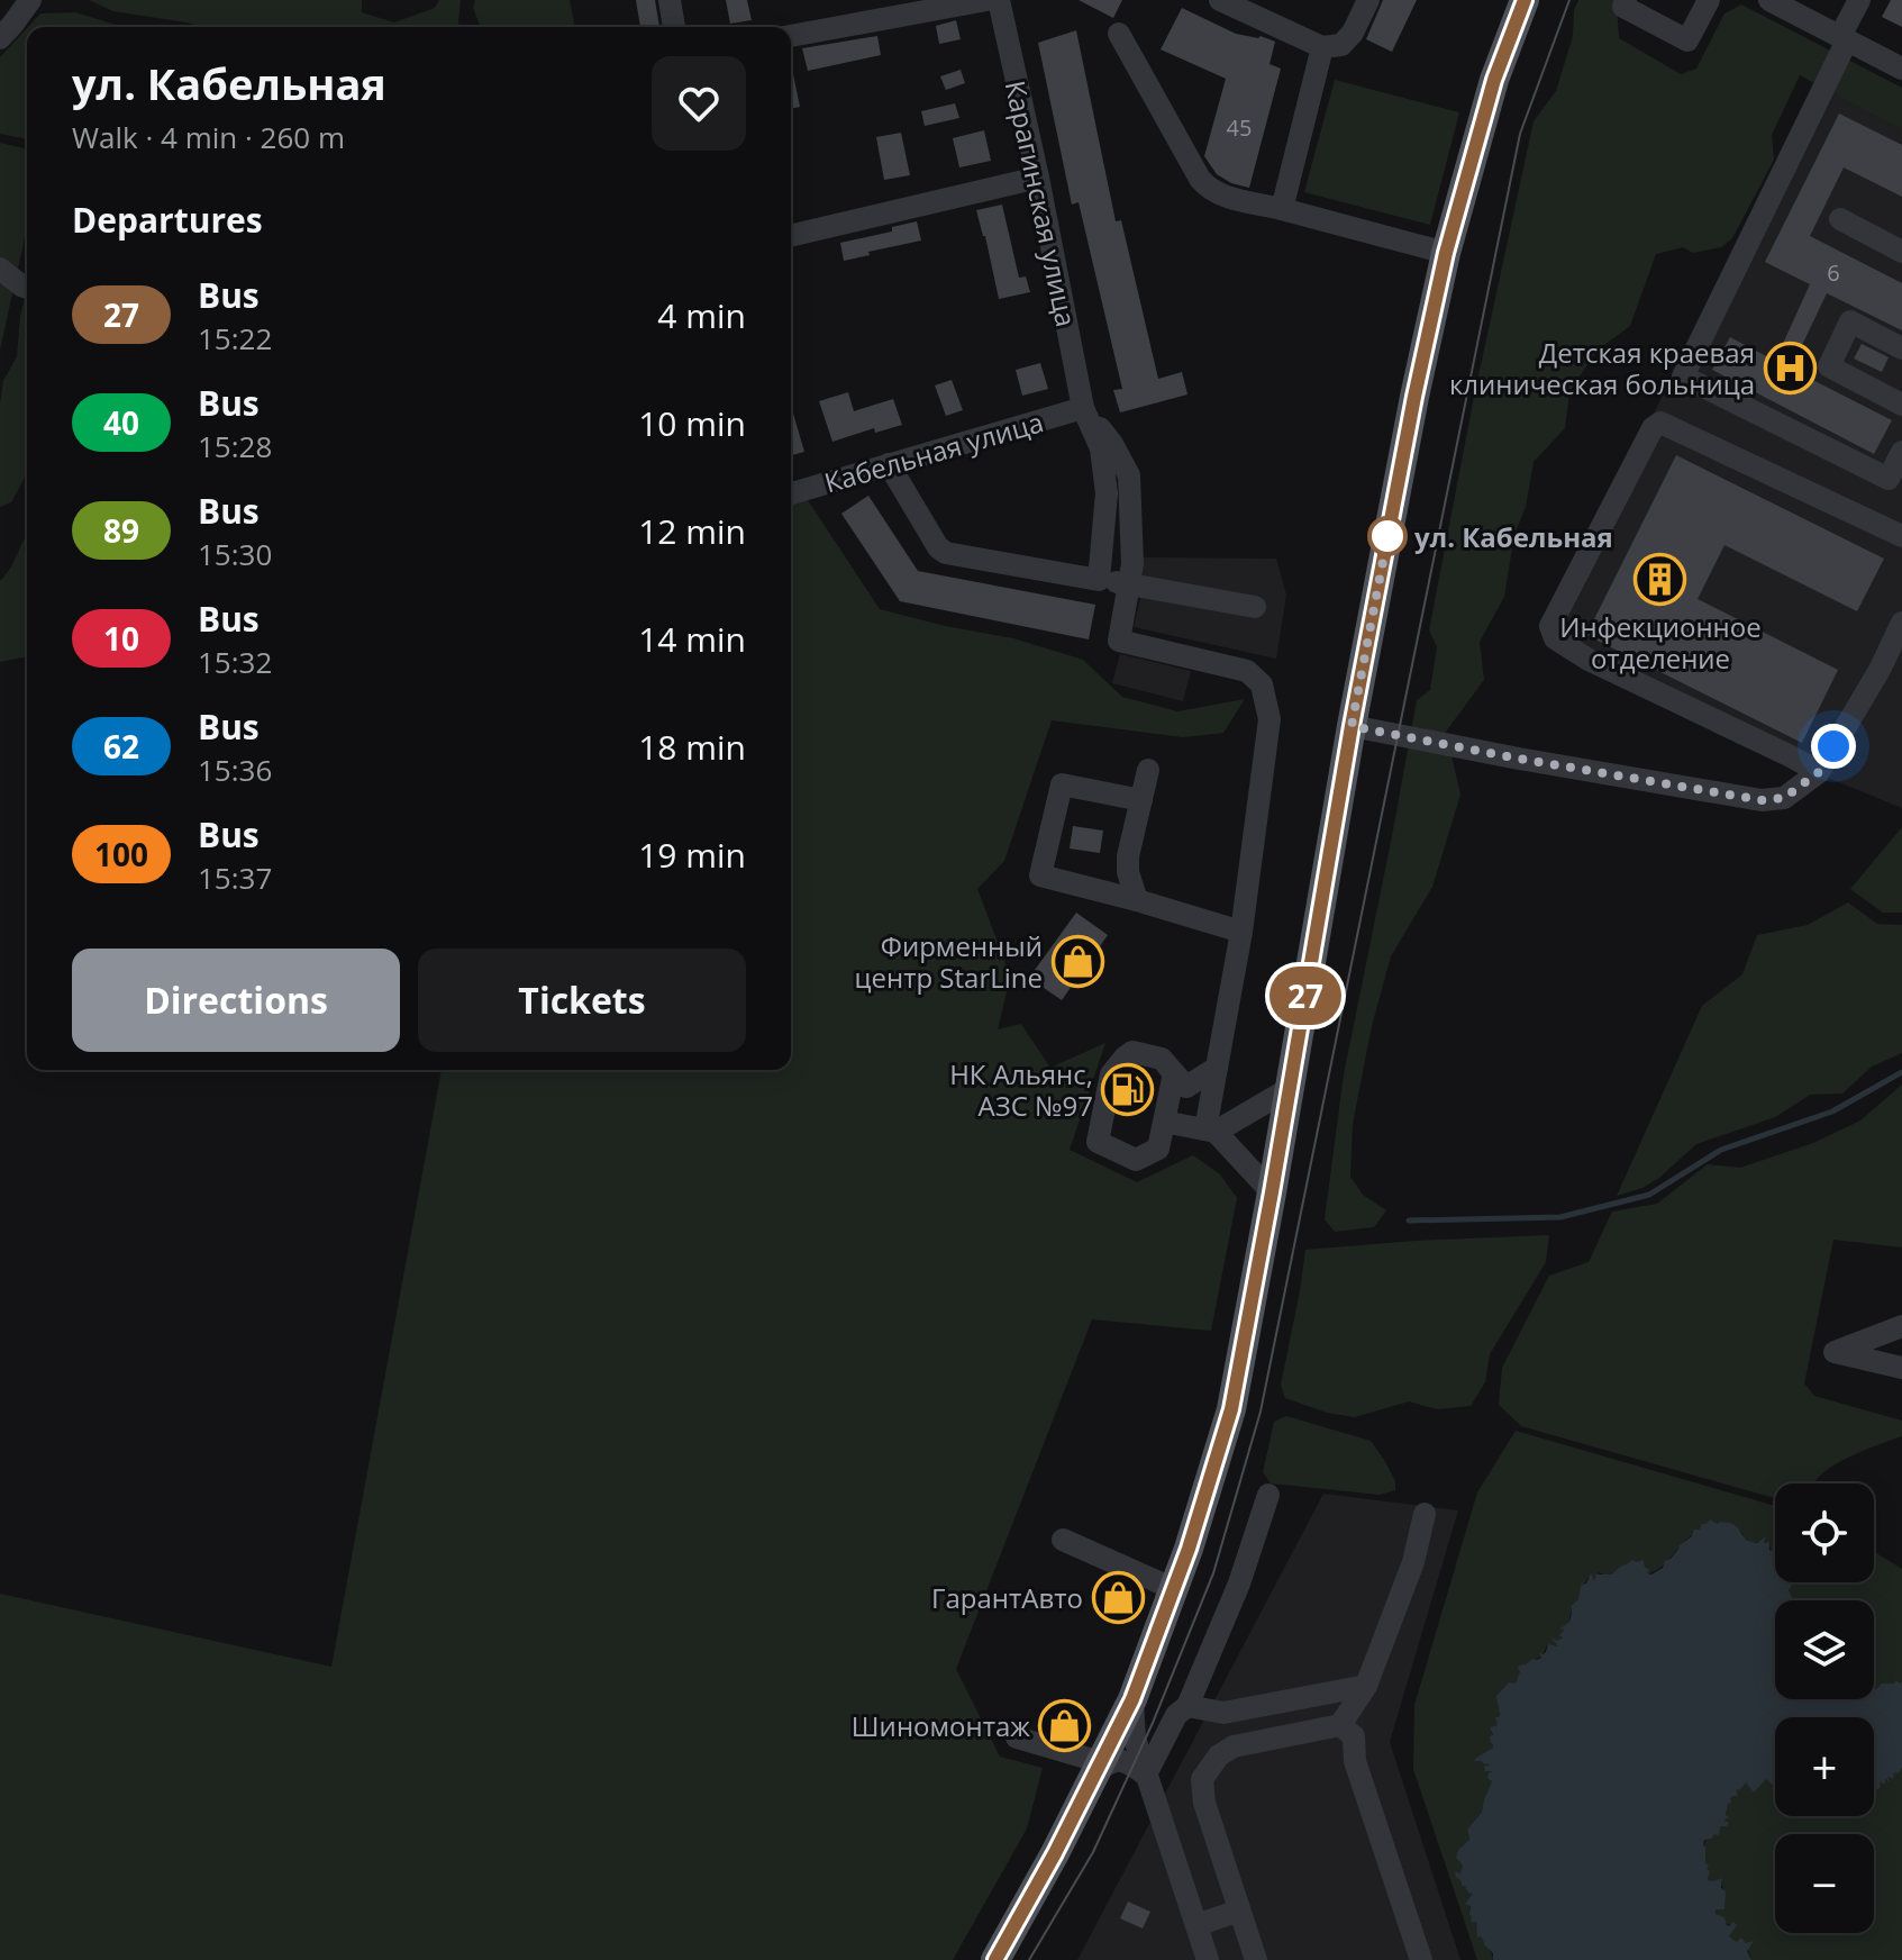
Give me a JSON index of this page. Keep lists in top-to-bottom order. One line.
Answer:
{"streets":{"street":["Карагинская улица","Кабельная улица"]},"crossings":[["Карагинская улица","Кабельная улица"]],"places":{"hospital":["Детская краевая клиническая больница"],"other":["ул. Кабельная"],"building":["Инфекционное отделение"],"shop":["Фирменный центр StarLine","ГарантАвто","Шиномонтаж"],"fuel station":["НК Альянс, АЗС №97"]},"lines":["bus line 27"],"house_numbers":["45","6"],"page":{"on_map":"27","heading":[["ул. Кабельная","Walk · 4 min · 260 m"],"Departures"],"list":[{"mark":"27","name":"Bus","note":"15:22","value":"4 min"},{"mark":"40","name":"Bus","note":"15:28","value":"10 min"},{"mark":"89","name":"Bus","note":"15:30","value":"12 min"},{"mark":"10","name":"Bus","note":"15:32","value":"14 min"},{"mark":"62","name":"Bus","note":"15:36","value":"18 min"},{"mark":"100","name":"Bus","note":"15:37","value":"19 min"}],"buttons":["Directions","Tickets"],"map_buttons":["+","−"]}}
